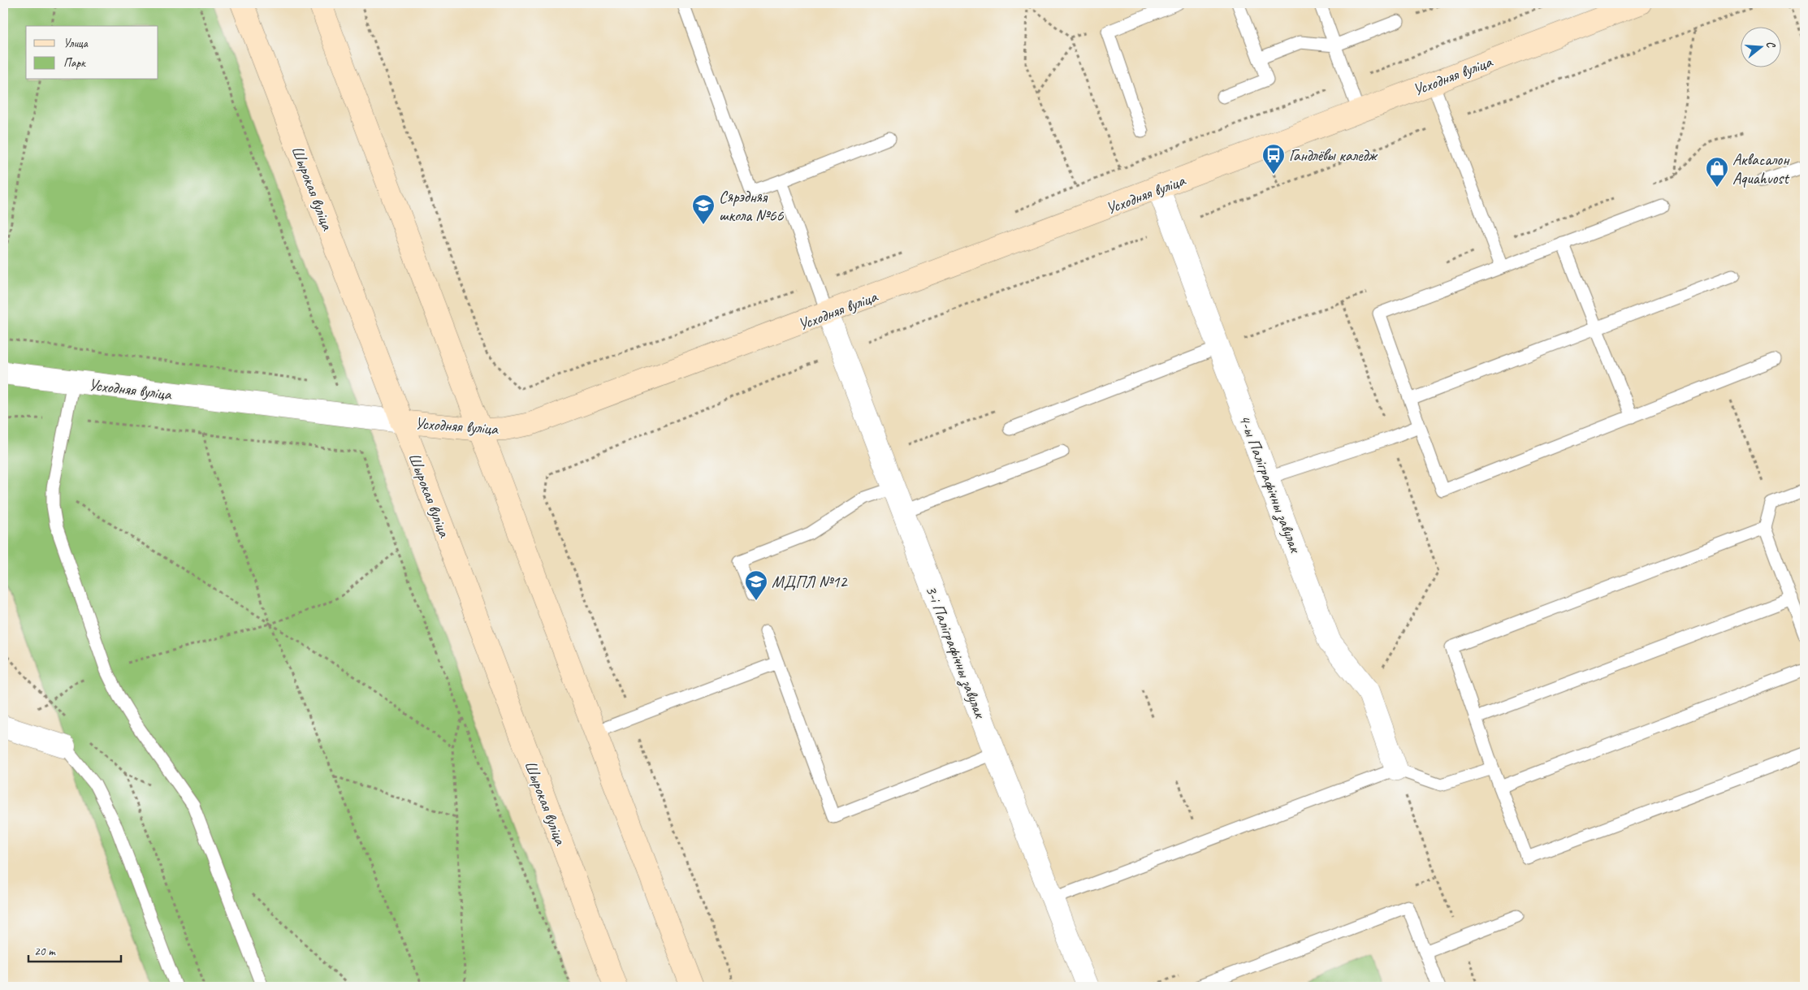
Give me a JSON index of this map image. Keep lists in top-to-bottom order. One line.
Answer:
{"streets":{"main road":["Усходняя вуліца","Шырокая вуліца"],"street":["4-ы Паліграфічны завулак","3-і Паліграфічны завулак"]},"crossings":[["Усходняя вуліца","Шырокая вуліца"],["Усходняя вуліца","4-ы Паліграфічны завулак"],["Усходняя вуліца","3-і Паліграфічны завулак"]],"places":{"bus stop":["Гандлёвы каледж"],"shop":["Аквасалон Aquahvost"],"school or university":["Сярэдняя школа №66","МДПЛ №12"]},"legend":["Улица","Парк"],"scale_bar":"20 m","north":"right"}
